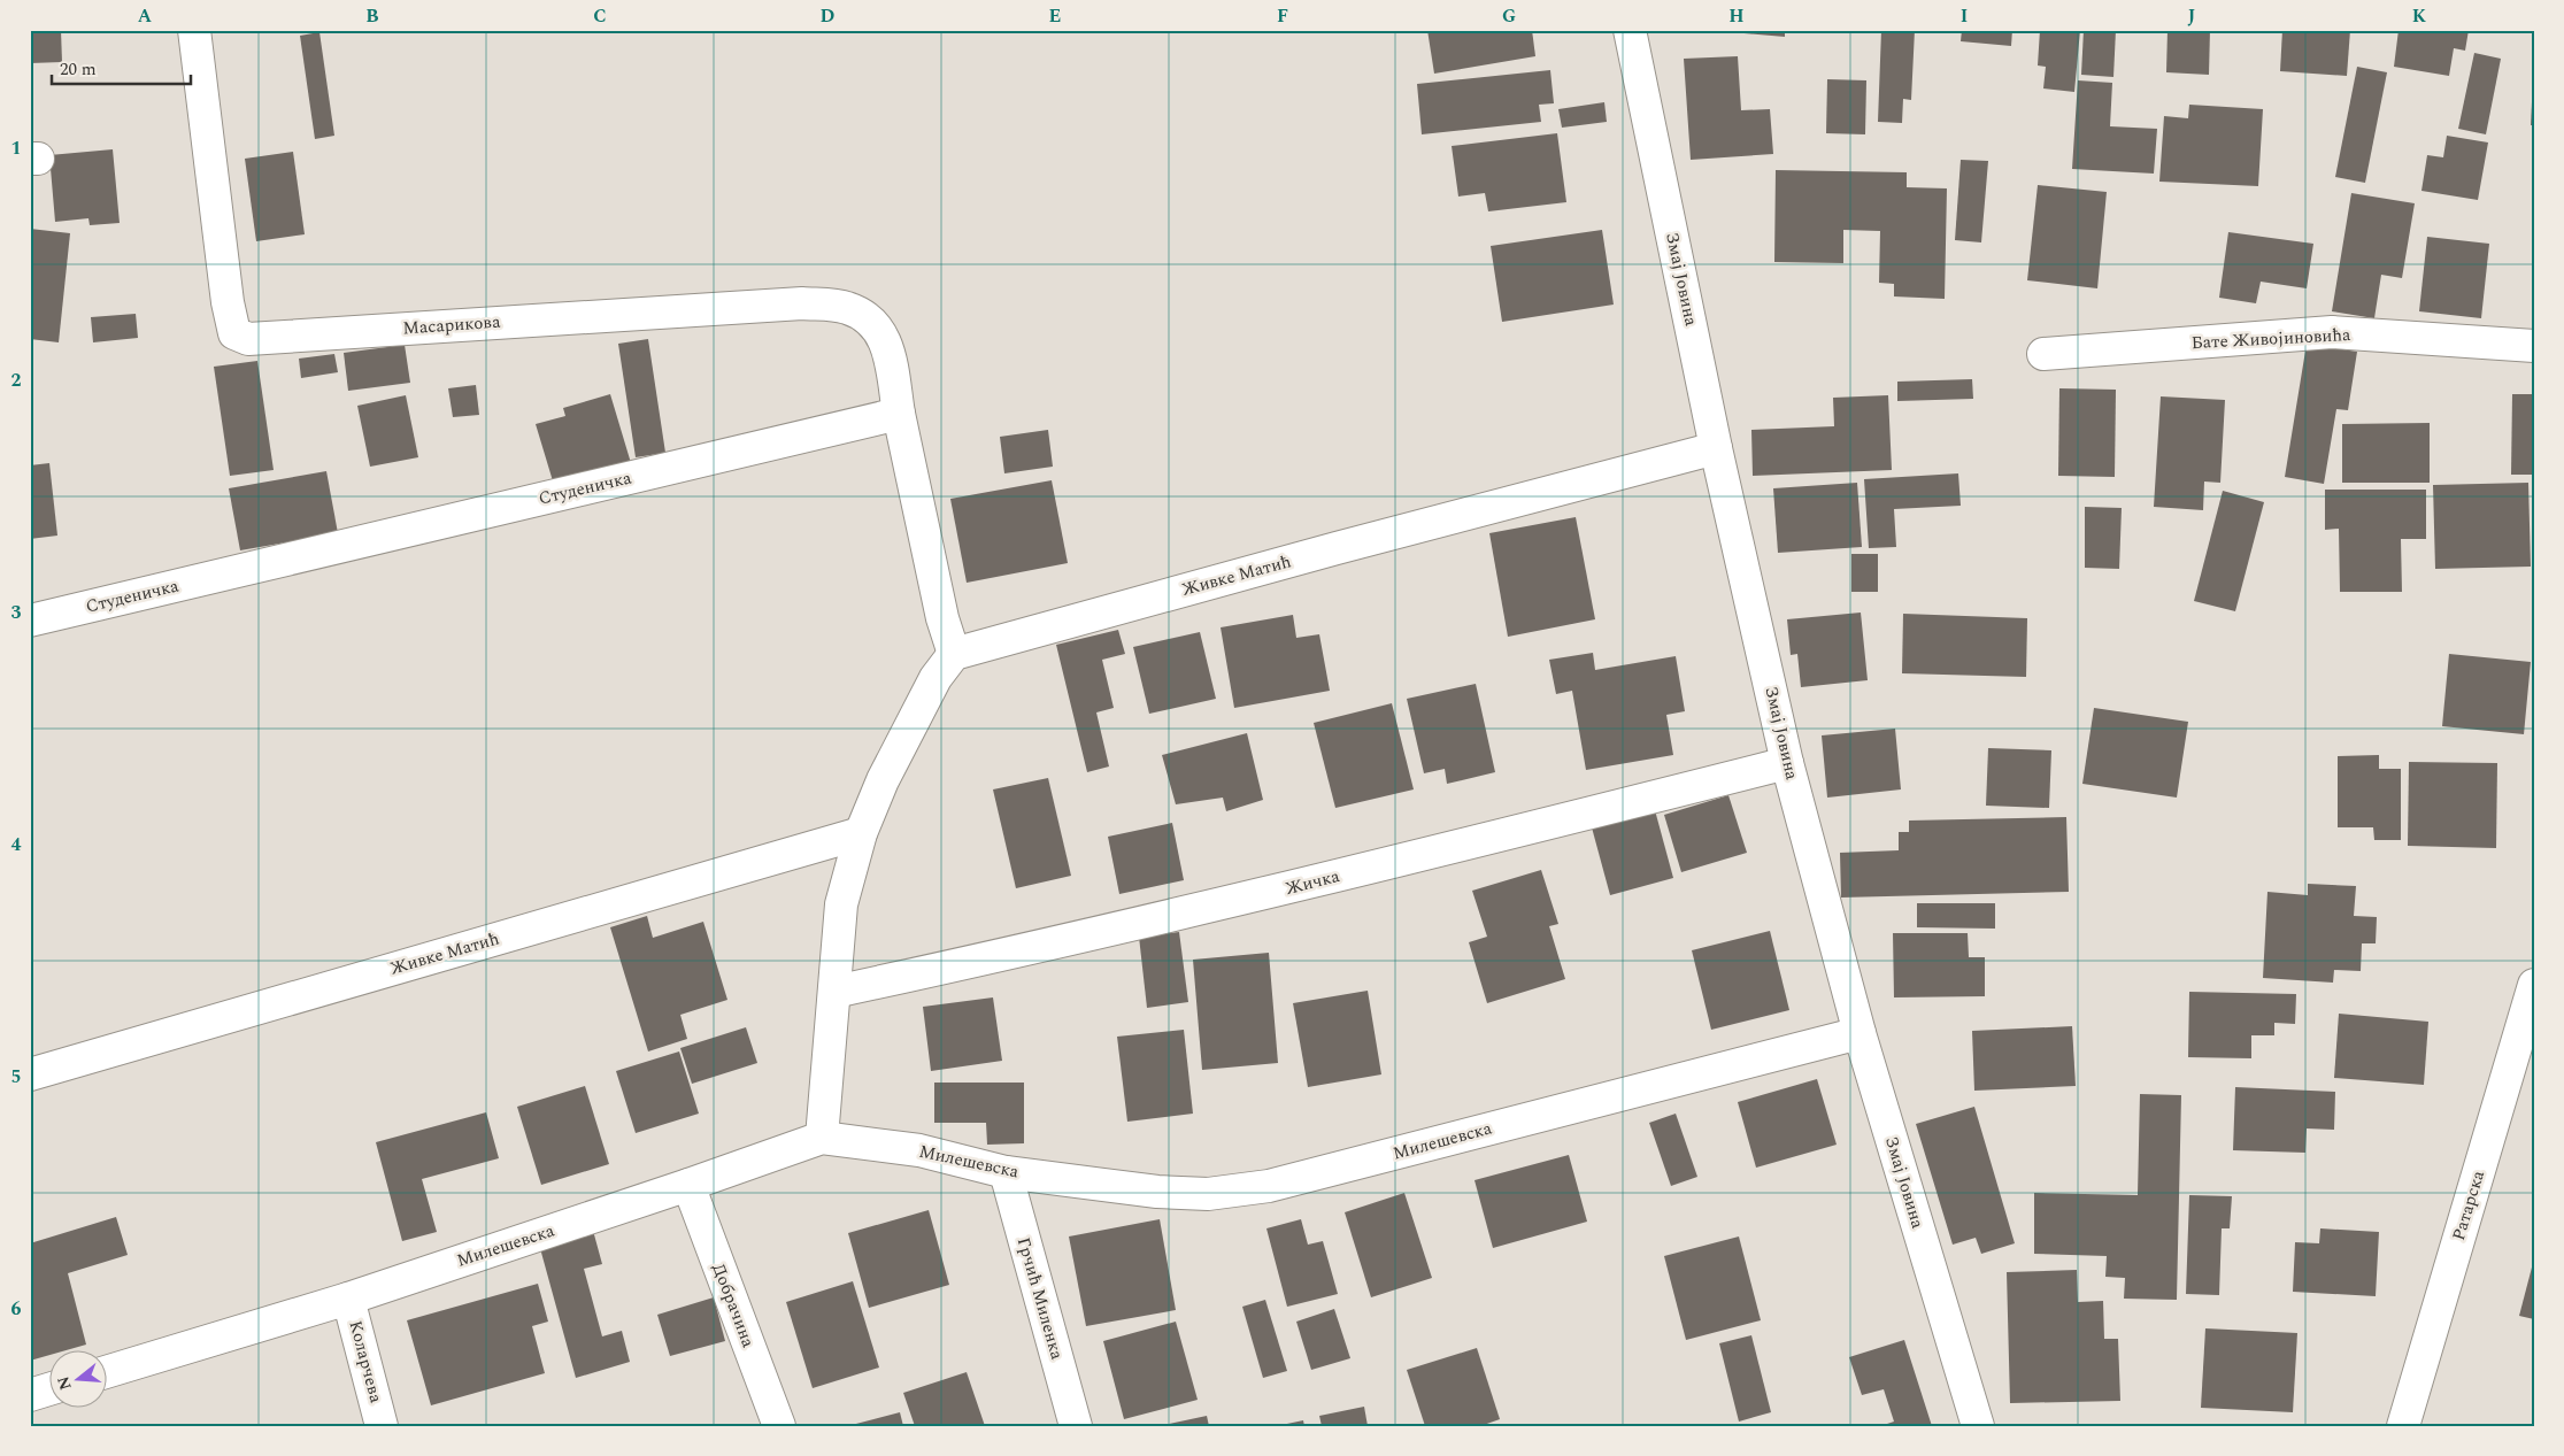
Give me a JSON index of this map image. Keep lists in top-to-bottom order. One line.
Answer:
{"streets":{"street":["Змај Јовина","Масарикова","Бате Живојиновића","Студеничка","Живке Матић","Жичка","Милешевска","Ратарска","Грчић Миленка","Добрачина","Коларчева"]},"crossings":[["Змај Јовина","Живке Матић"],["Змај Јовина","Жичка"],["Змај Јовина","Милешевска"],["Масарикова","Студеничка"],["Милешевска","Грчић Миленка"],["Милешевска","Добрачина"],["Милешевска","Коларчева"]],"scale_bar":"20 m","north":"left","grid":{"columns":["A","B","C","D","E","F","G","H","I","J","K"],"rows":["1","2","3","4","5","6"]}}
